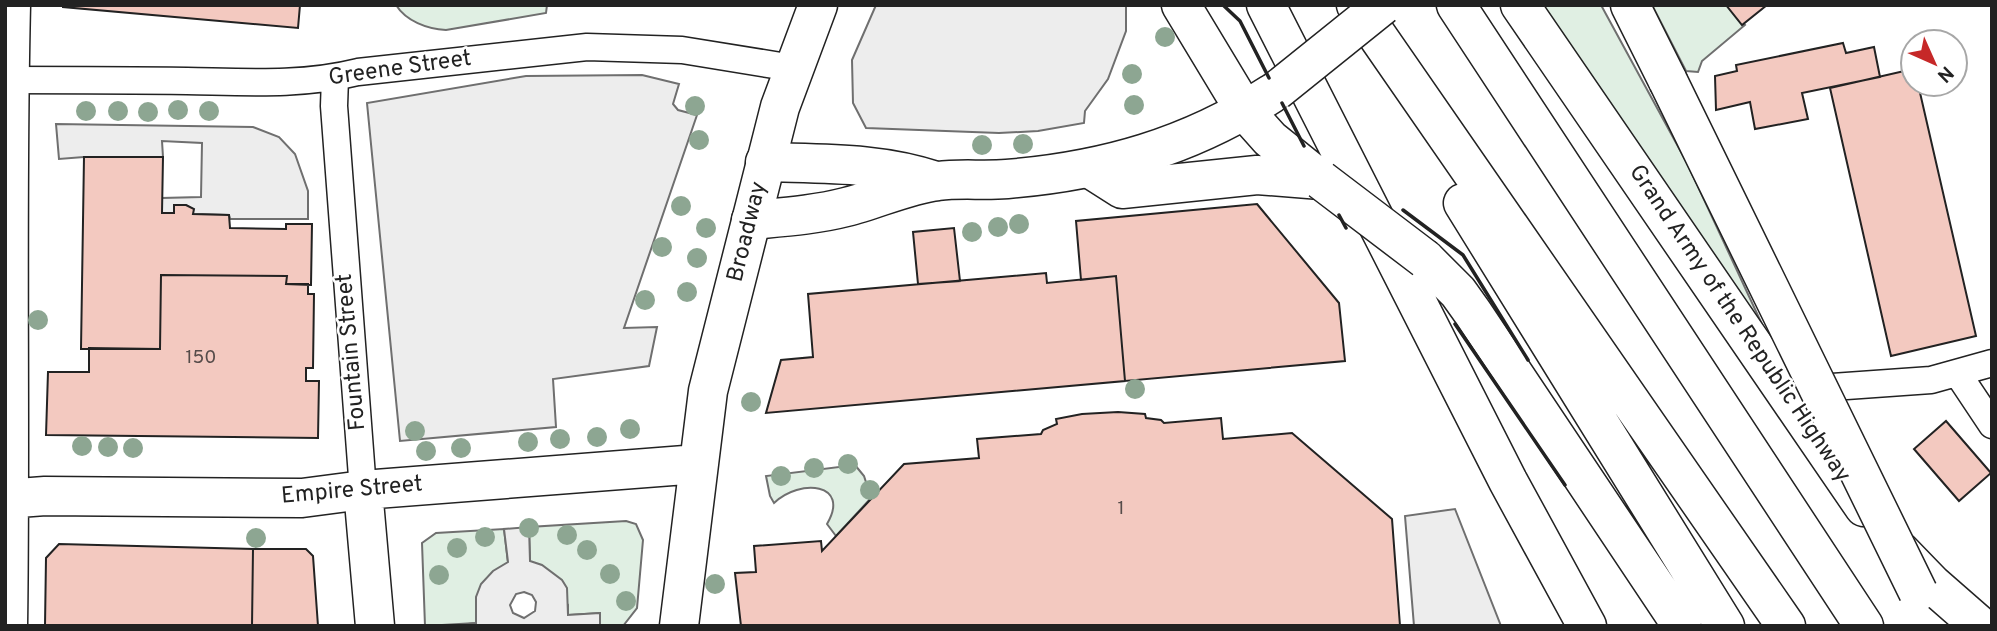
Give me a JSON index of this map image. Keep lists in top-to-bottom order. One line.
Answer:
{"streets":{"main road":["Broadway","Grand Army of the Republic Highway","Fountain Street","Empire Street"],"street":["Greene Street"]},"crossings":[["Greene Street","Broadway"],["Greene Street","Fountain Street"],["Broadway","Empire Street"],["Fountain Street","Empire Street"]],"house_numbers":["150","1"],"north":"bottom right"}
